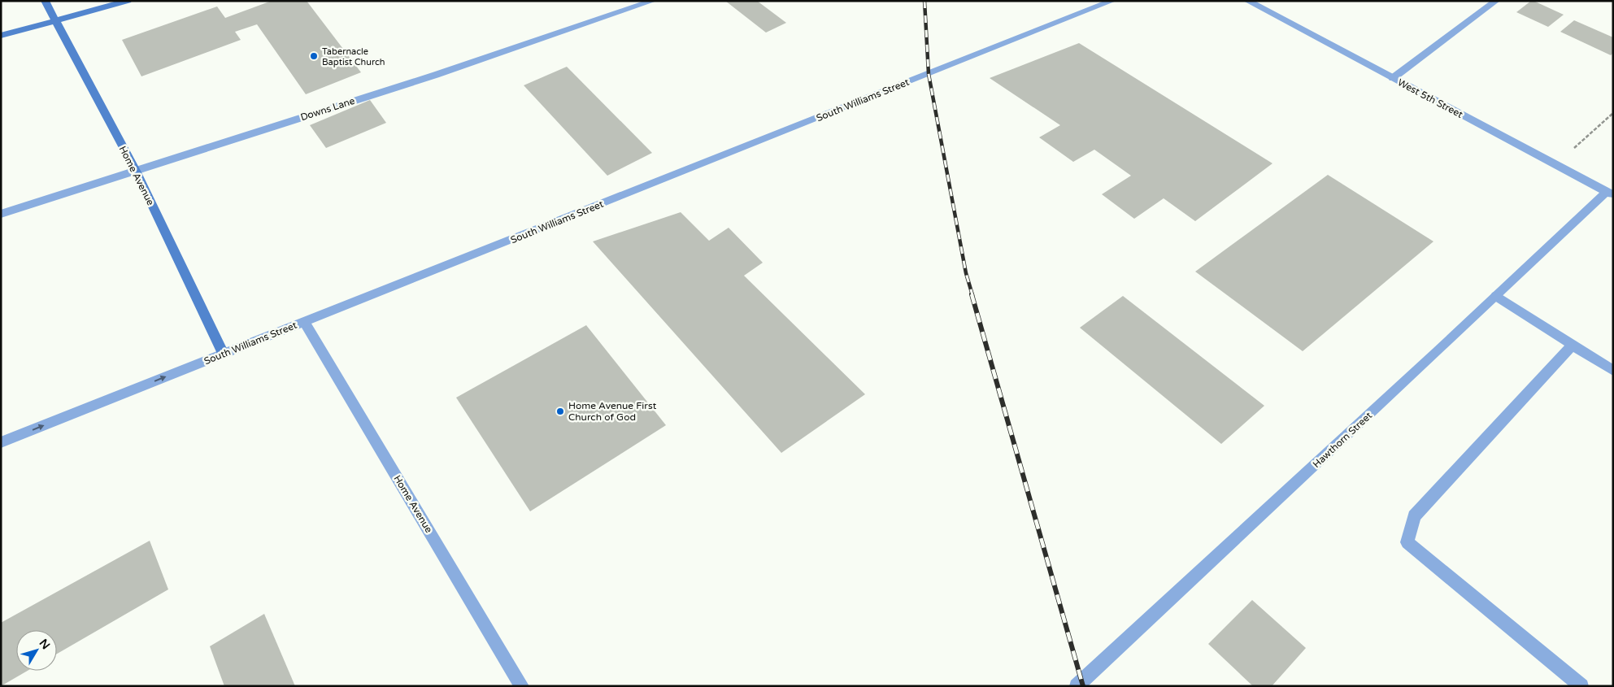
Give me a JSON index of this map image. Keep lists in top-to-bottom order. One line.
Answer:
{"streets":{"street":["West 5th Street","South Williams Street","Downs Lane","Home Avenue","Hawthorn Street"]},"crossings":[["West 5th Street","Hawthorn Street"],["South Williams Street","Home Avenue"],["Downs Lane","Home Avenue"]],"places":["Tabernacle Baptist Church","Home Avenue First Church of God"],"north":"top right"}
